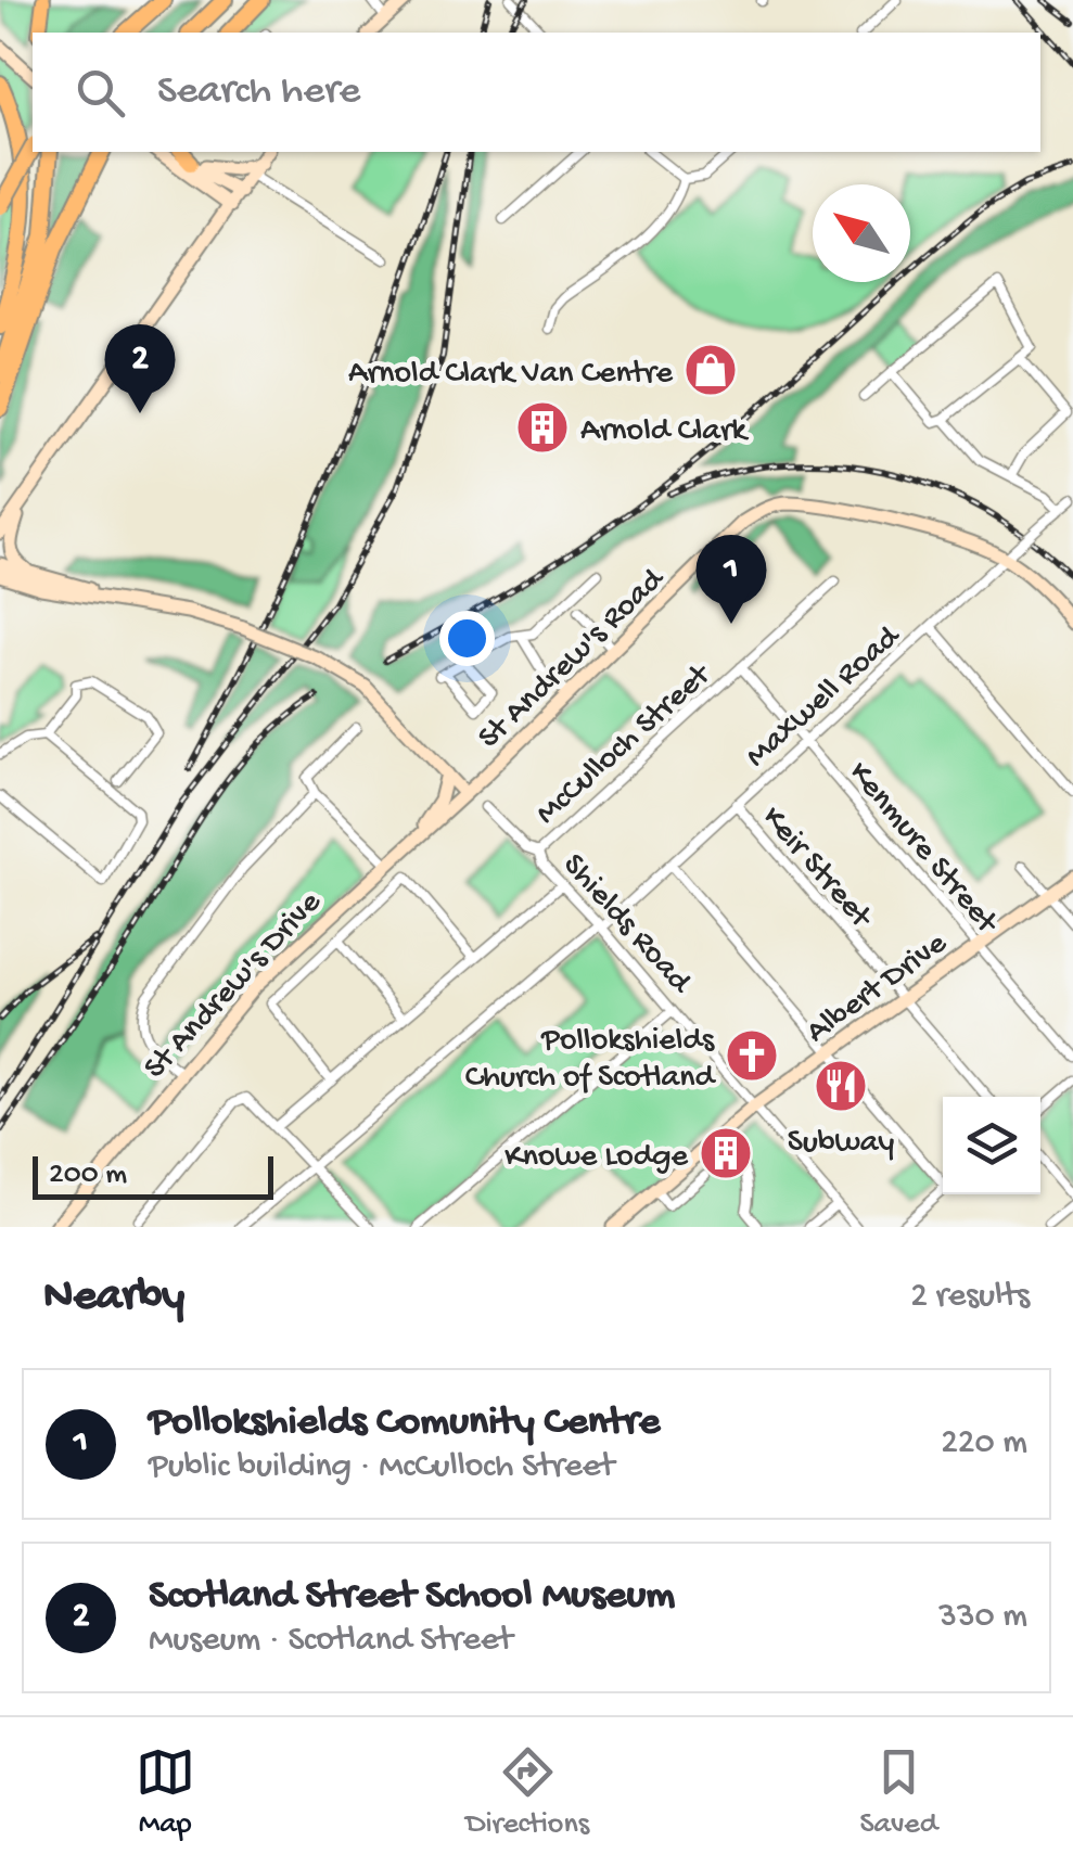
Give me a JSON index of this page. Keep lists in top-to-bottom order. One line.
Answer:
{"streets":{"street":["St Andrew's Road","Maxwell Road","McCulloch Street","Kenmure Street","Keir Street","Shields Road","St Andrew's Drive","Albert Drive"]},"crossings":[["St Andrew's Road","Maxwell Road"],["St Andrew's Road","St Andrew's Drive"],["Maxwell Road","Kenmure Street"],["Maxwell Road","Keir Street"],["Maxwell Road","Shields Road"],["McCulloch Street","Kenmure Street"],["McCulloch Street","Shields Road"],["Kenmure Street","Albert Drive"],["Keir Street","Albert Drive"],["Shields Road","Albert Drive"]],"places":{"shop":["Arnold Clark Van Centre"],"building":["Arnold Clark","Knowe Lodge"],"church":["Pollokshields Church of Scotland"],"restaurant":["Subway"]},"scale_bar":"200 m","north":"top left","page":{"search":"Search here","pins":["2","1"],"scale":"200 m","heading":["Nearby","2 results"],"list":[{"mark":"1","name":"Pollokshields Comunity Centre","note":"Public building · McCulloch Street","value":"220 m"},{"mark":"2","name":"Scotland Street School Museum","note":"Museum · Scotland Street","value":"330 m"}],"nav":["Map","Directions","Saved"]}}
